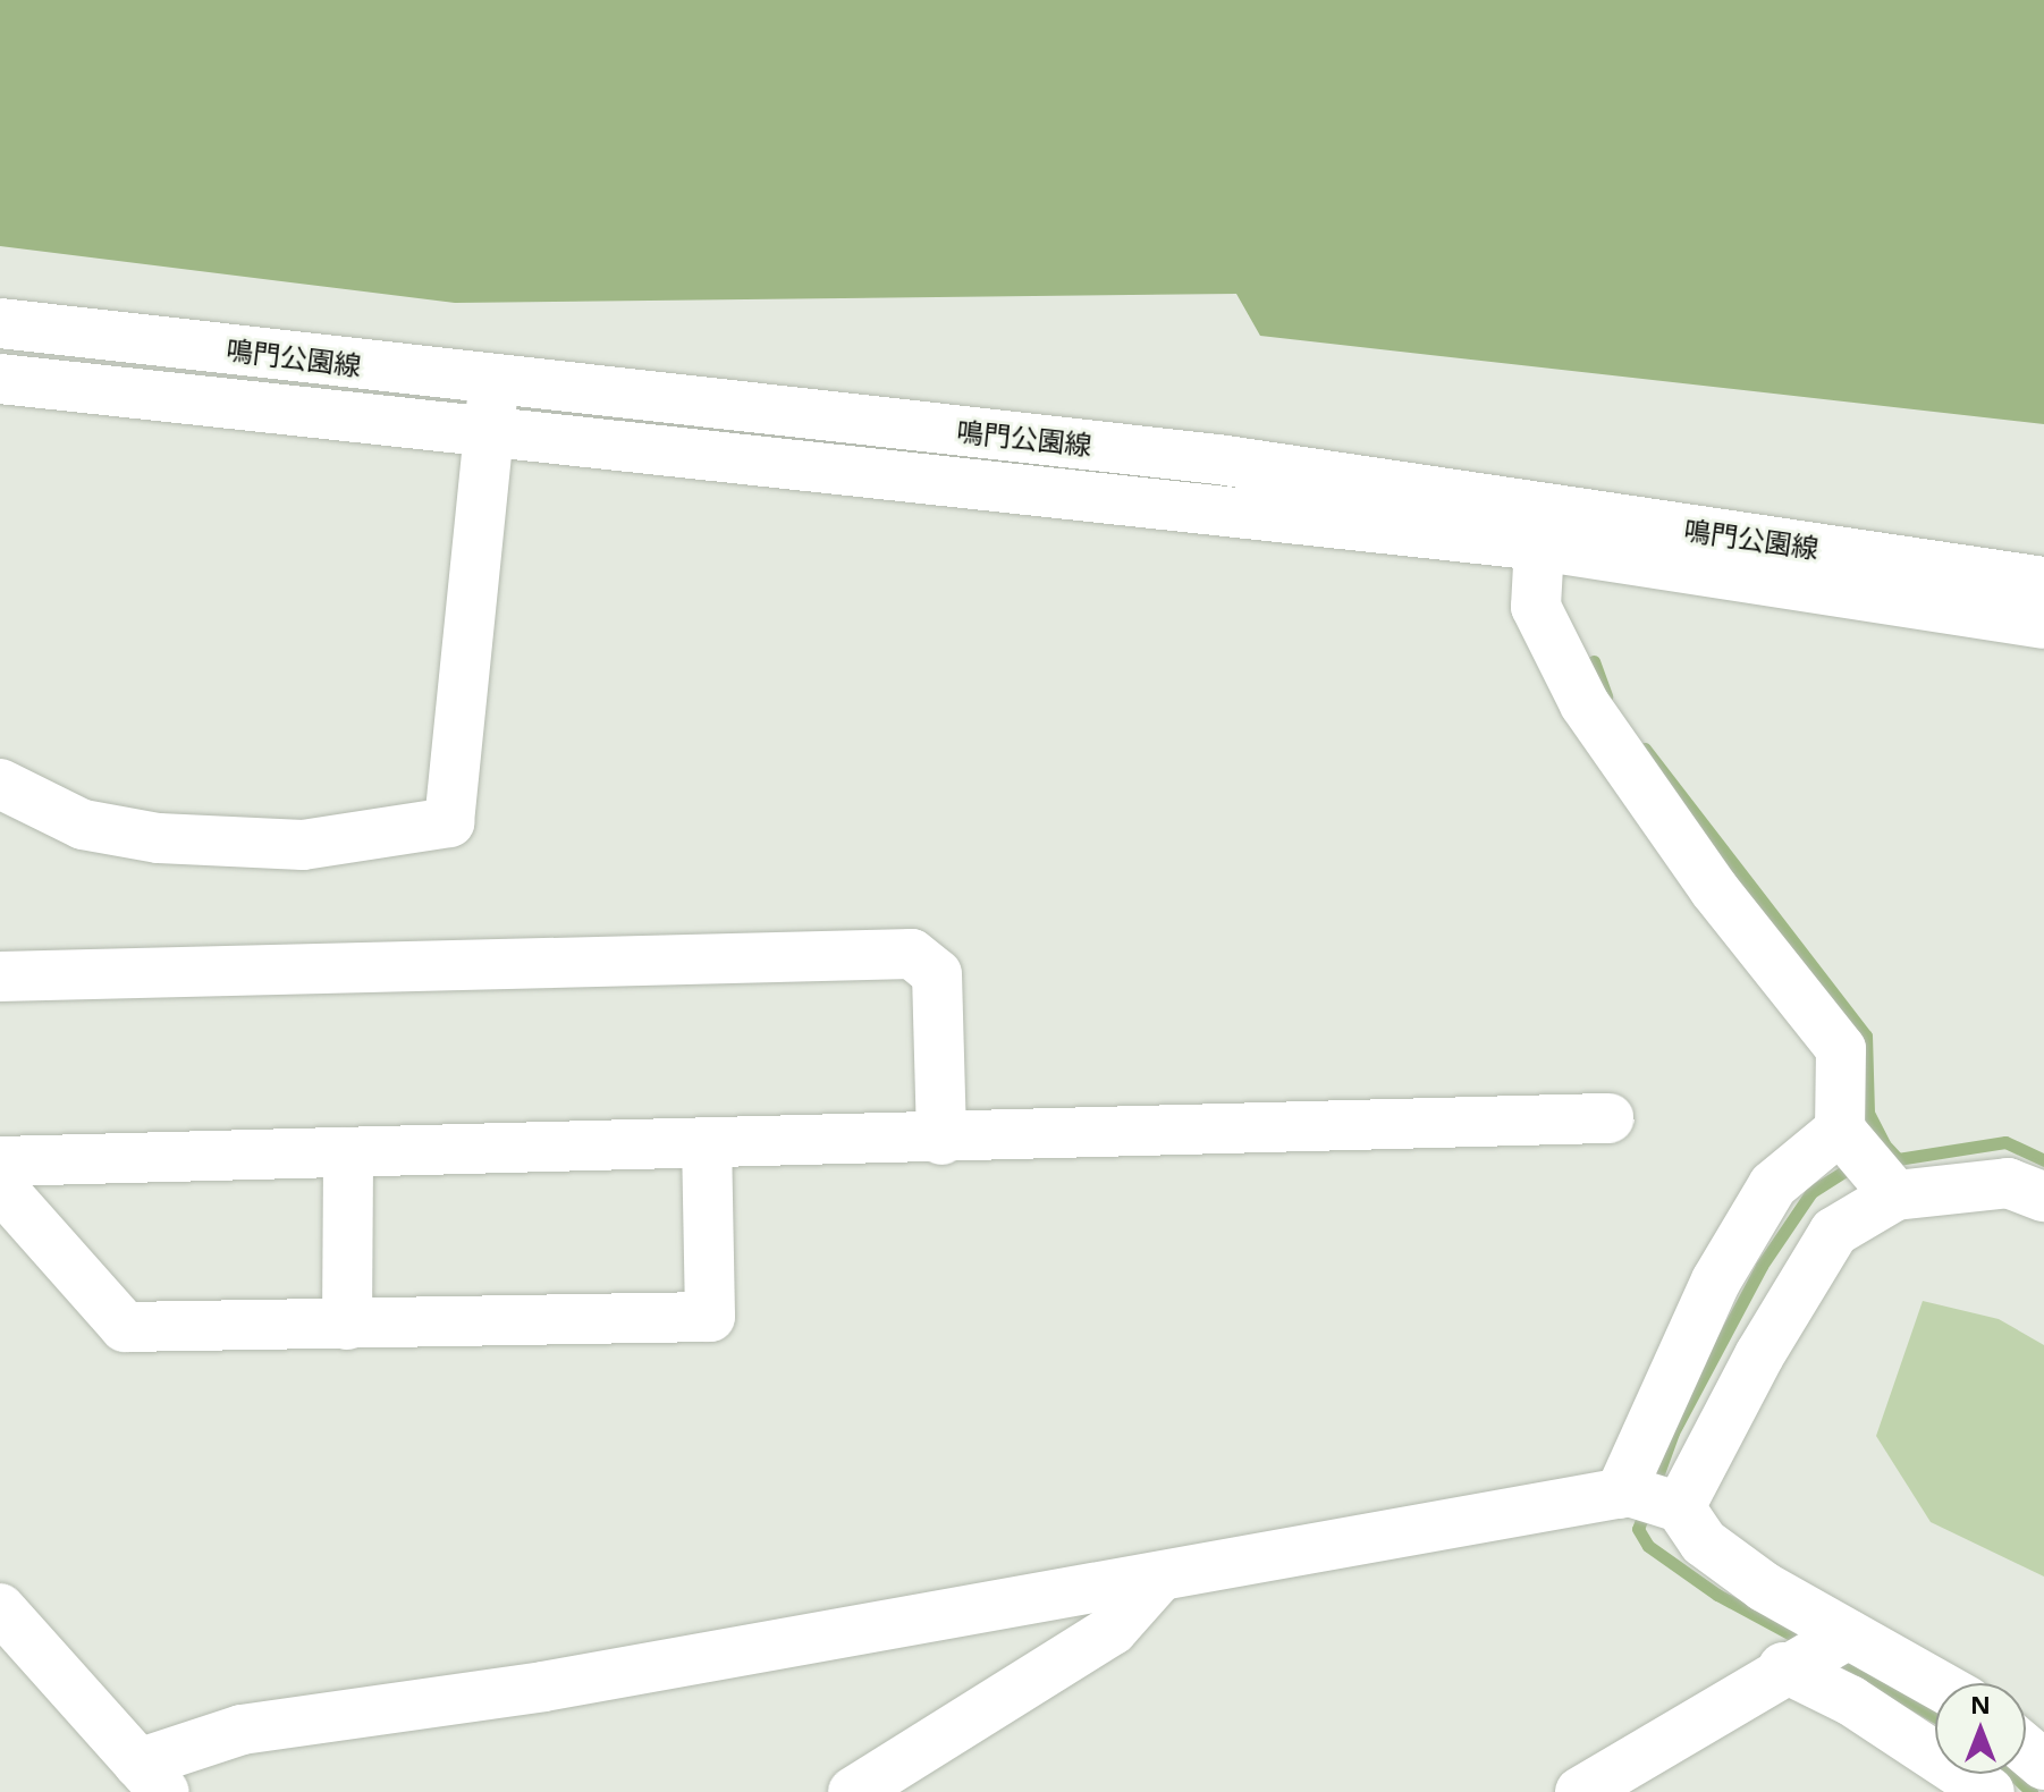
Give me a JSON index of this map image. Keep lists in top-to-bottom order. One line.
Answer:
{"streets":{"street":["鳴門公園線"]},"north":"top"}
